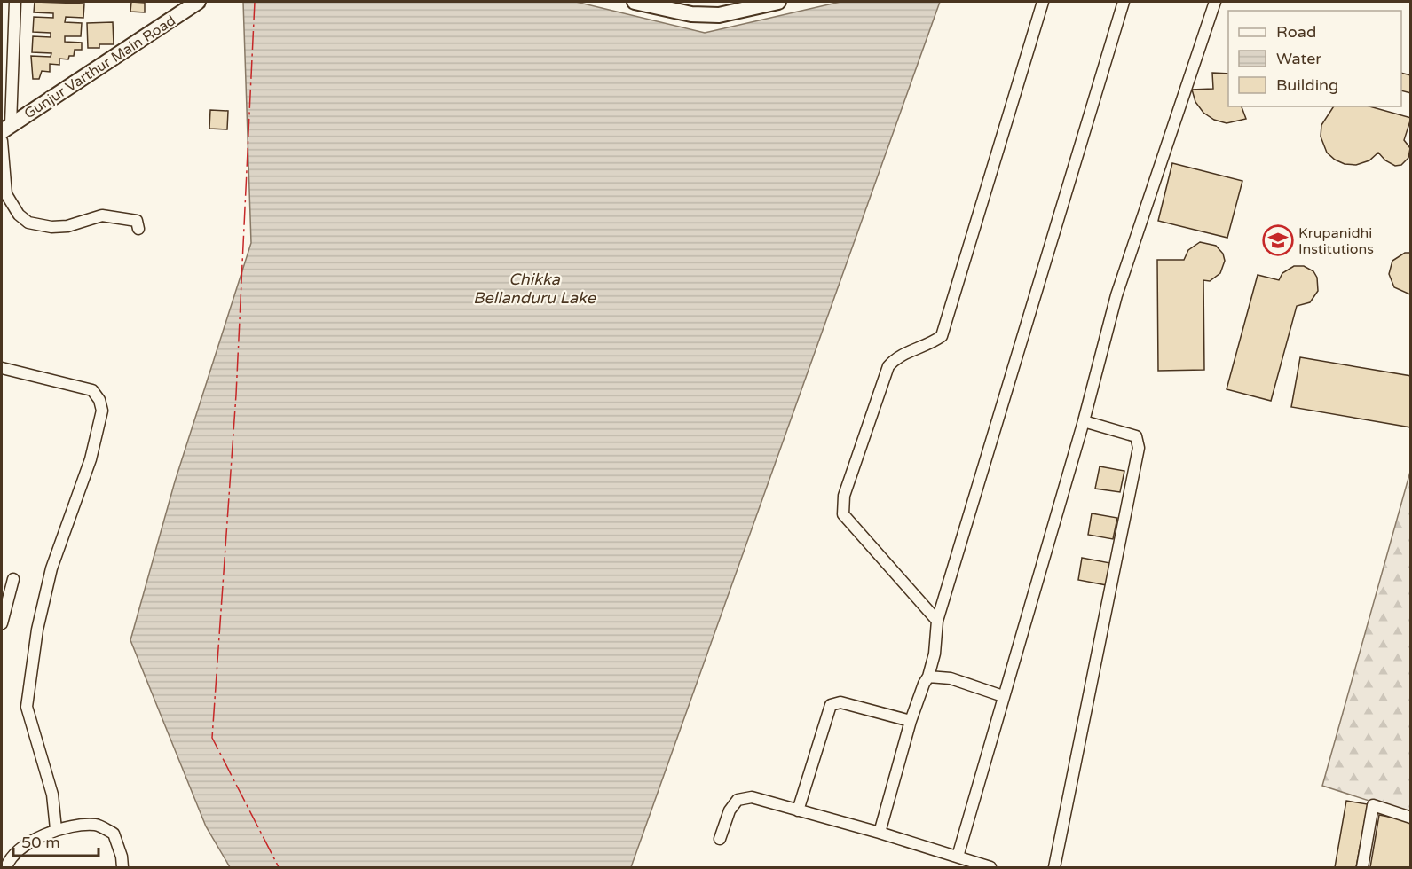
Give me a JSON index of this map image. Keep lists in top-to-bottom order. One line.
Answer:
{"streets":{"main road":["Gunjur Varthur Main Road"]},"water":["Chikka Bellanduru Lake"],"places":{"school or university":["Krupanidhi Institutions"]},"legend":["Road","Water","Building"],"scale_bar":"50 m"}
